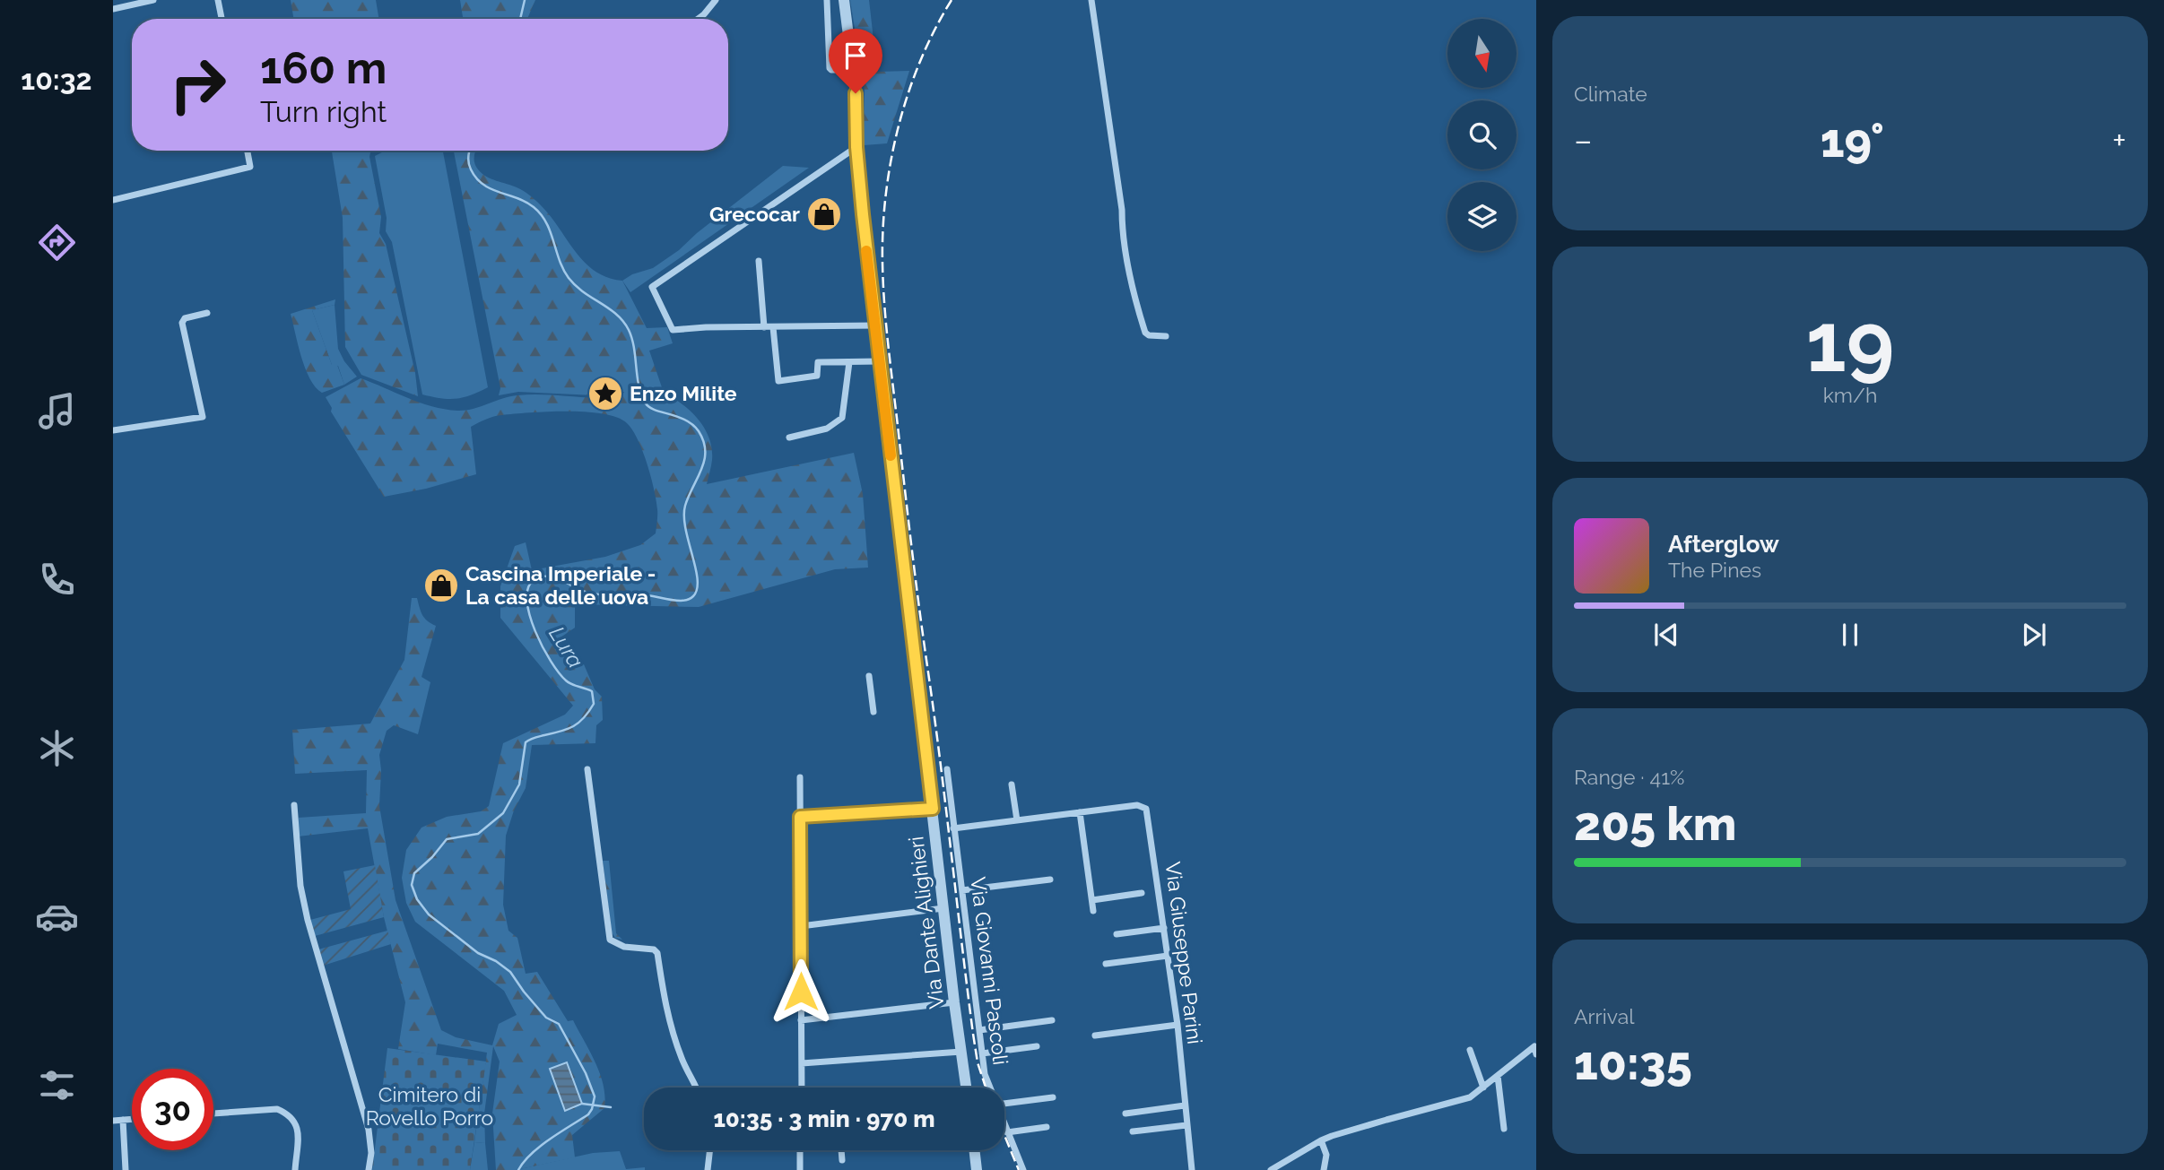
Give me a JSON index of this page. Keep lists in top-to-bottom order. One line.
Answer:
{"streets":{"street":["Via Dante Alighieri","Via Giuseppe Parini","Via Giovanni Pascoli"]},"crossings":[["Via Giuseppe Parini","Via Giovanni Pascoli"]],"water":["Lura"],"parks":["Cimitero di Rovello Porro"],"places":{"shop":["Grecocar","Cascina Imperiale - La casa delle uova"],"place":["Enzo Milite"]},"north":"bottom","page":{"tabs":"10:32","tile":["Climate",["19","km/h"],["Range · 41%","205 km"],["Arrival","10:35"]],"turn":["160 m","Turn right"],"heat":["−","19°","+"],"song":["Afterglow","The Pines"],"limit":"30","trip":"10:35 · 3 min · 970 m"}}
